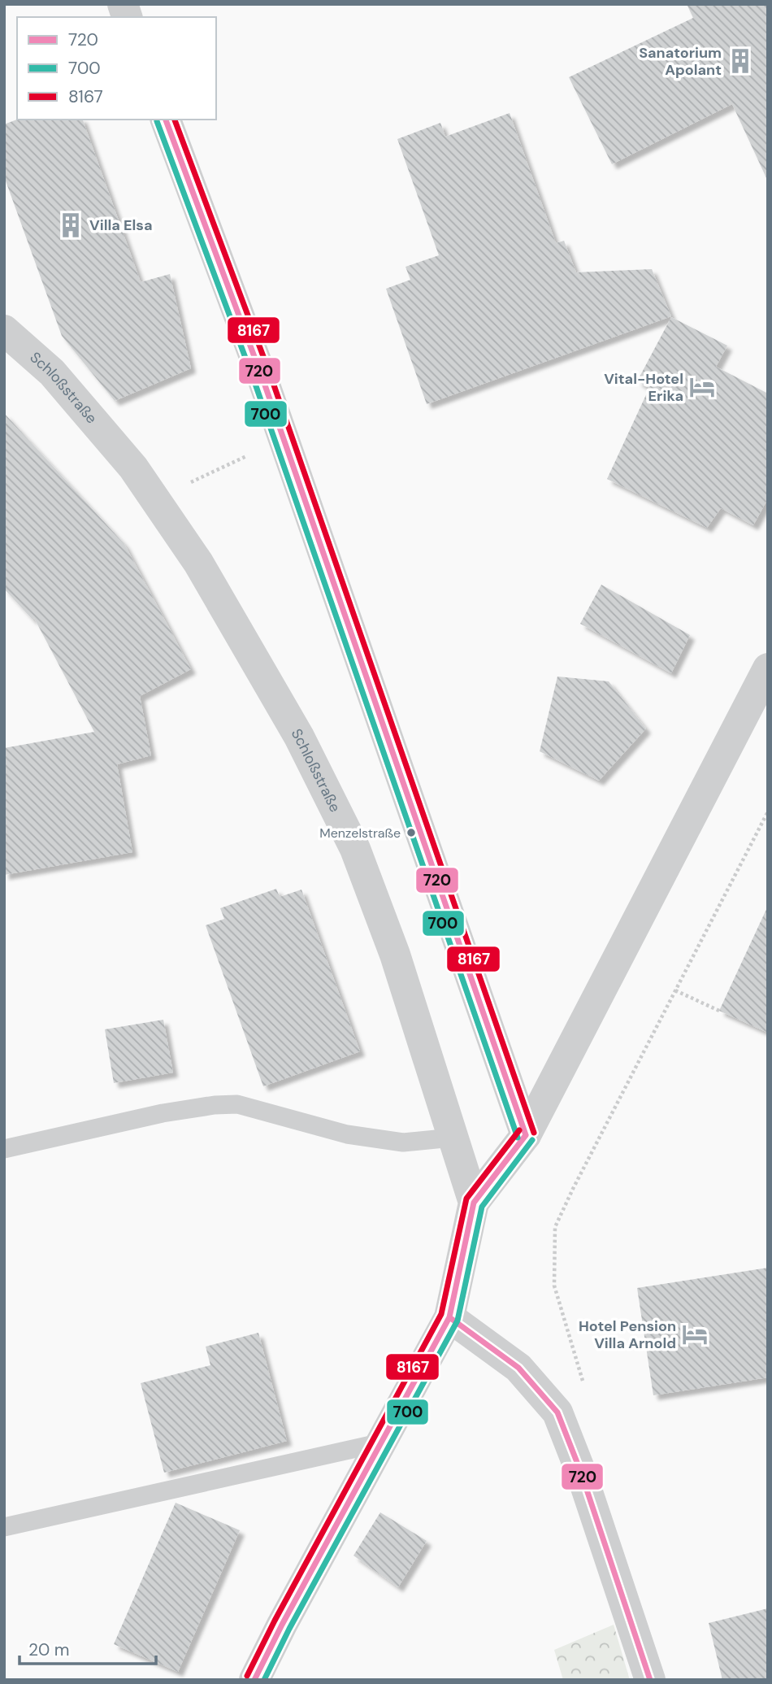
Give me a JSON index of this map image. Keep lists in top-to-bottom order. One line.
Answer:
{"streets":{"street":["Schloßstraße"]},"places":{"building":["Sanatorium Apolant","Villa Elsa"],"hotel":["Vital-Hotel Erika","Hotel Pension Villa Arnold"],"other":["Menzelstraße"]},"lines":["transit line 720","transit line 8167","transit line 700"],"legend":["720","700","8167"],"scale_bar":"20 m"}
